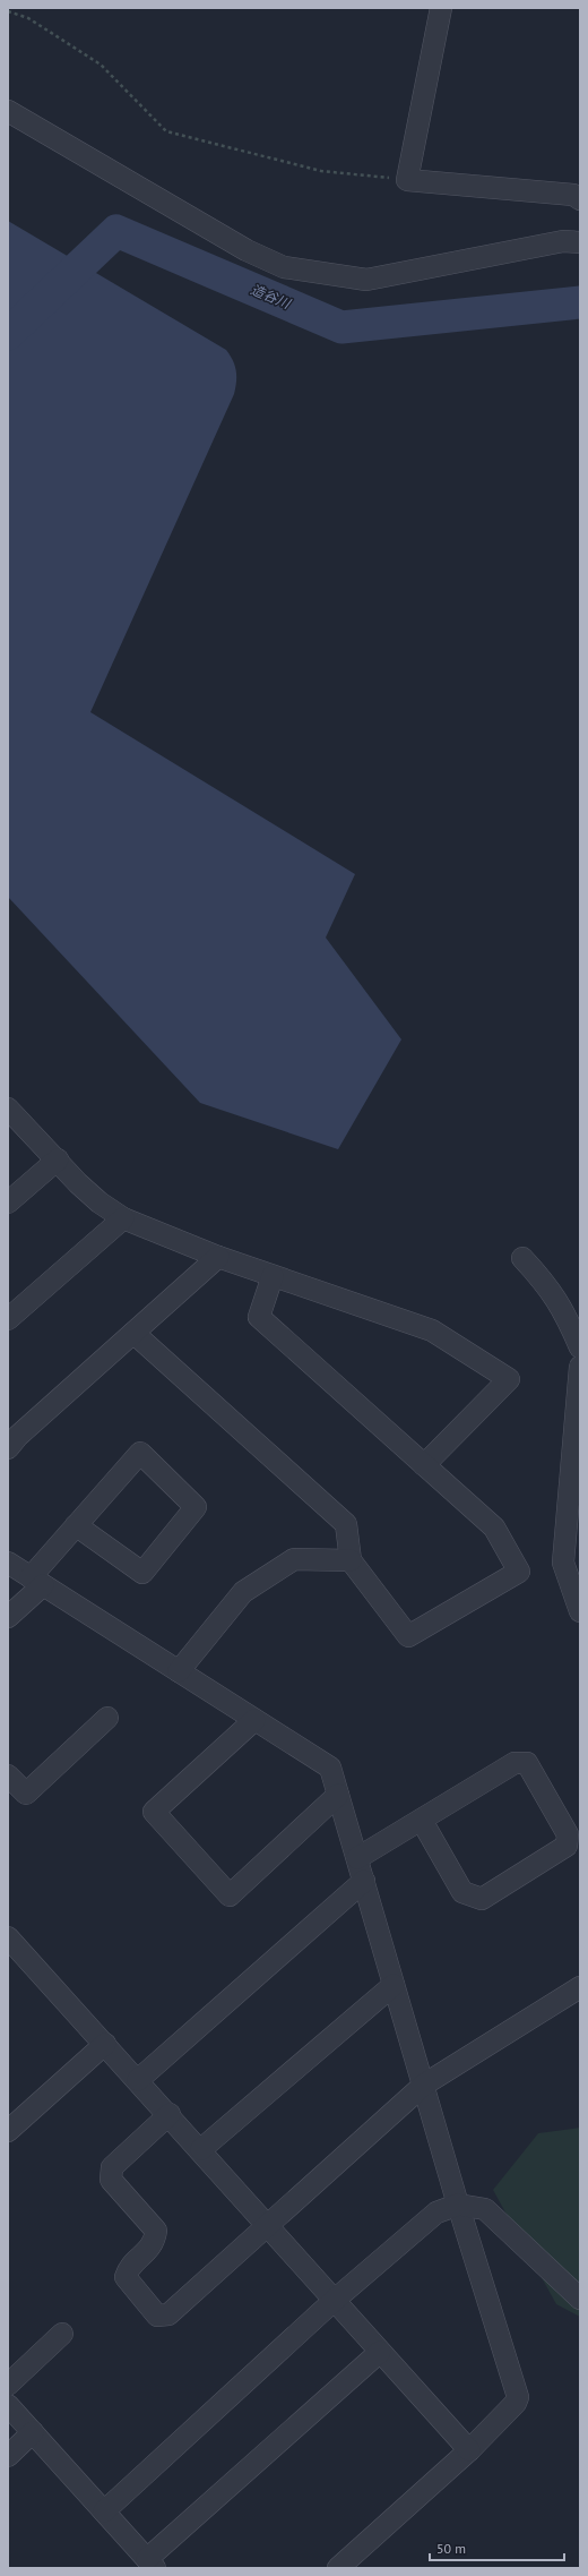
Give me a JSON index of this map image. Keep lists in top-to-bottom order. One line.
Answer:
{"water":["造谷川"],"scale_bar":"50 m"}
